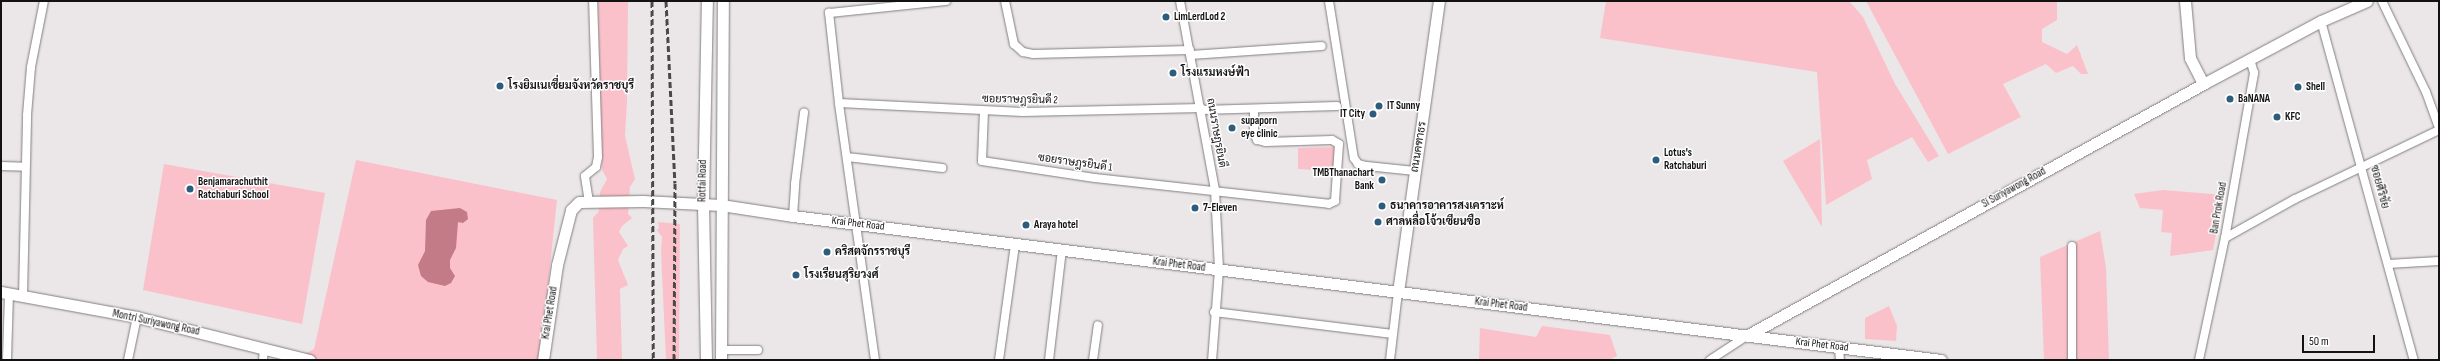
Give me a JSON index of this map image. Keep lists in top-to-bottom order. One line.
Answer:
{"streets":{"main road":["ถนนคฑาธร","Rotfai Road","Si Suriyawong Road","Krai Phet Road","Montri Suriyawong Road"],"street":["ซอยราษฎรยินดี 2","ถนนราษฎรยินดี","ซอยราษฎรยินดี 1","ซอยศิริชัย","Ban Prok Road"]},"crossings":[["ซอยราษฎรยินดี 2","ถนนราษฎรยินดี"],["ซอยราษฎรยินดี 2","ซอยราษฎรยินดี 1"],["ถนนราษฎรยินดี","ซอยราษฎรยินดี 1"],["ถนนราษฎรยินดี","Krai Phet Road"],["ถนนคฑาธร","Krai Phet Road"],["Rotfai Road","Krai Phet Road"],["ซอยศิริชัย","Si Suriyawong Road"],["Si Suriyawong Road","Ban Prok Road"],["Si Suriyawong Road","Krai Phet Road"]],"places":["LimLerdLod 2","โรงแรมหงษ์ฟ้า","โรงยิมเนเซี่ยมจังหวัดราชบุรี","Shell","BaNANA","IT Sunny","IT City","KFC","supaporn eye clinic","Lotus's Ratchaburi","TMBThanachart Bank","Benjamarachuthit Ratchaburi School","ธนาคารอาคารสงเคราะห์","7-Eleven","ศาลหลื่อโจ้วเซียนซือ","Araya hotel","คริสตจักรราชบุรี","โรงเรียนสุริยวงศ์"],"scale_bar":"50 m"}
